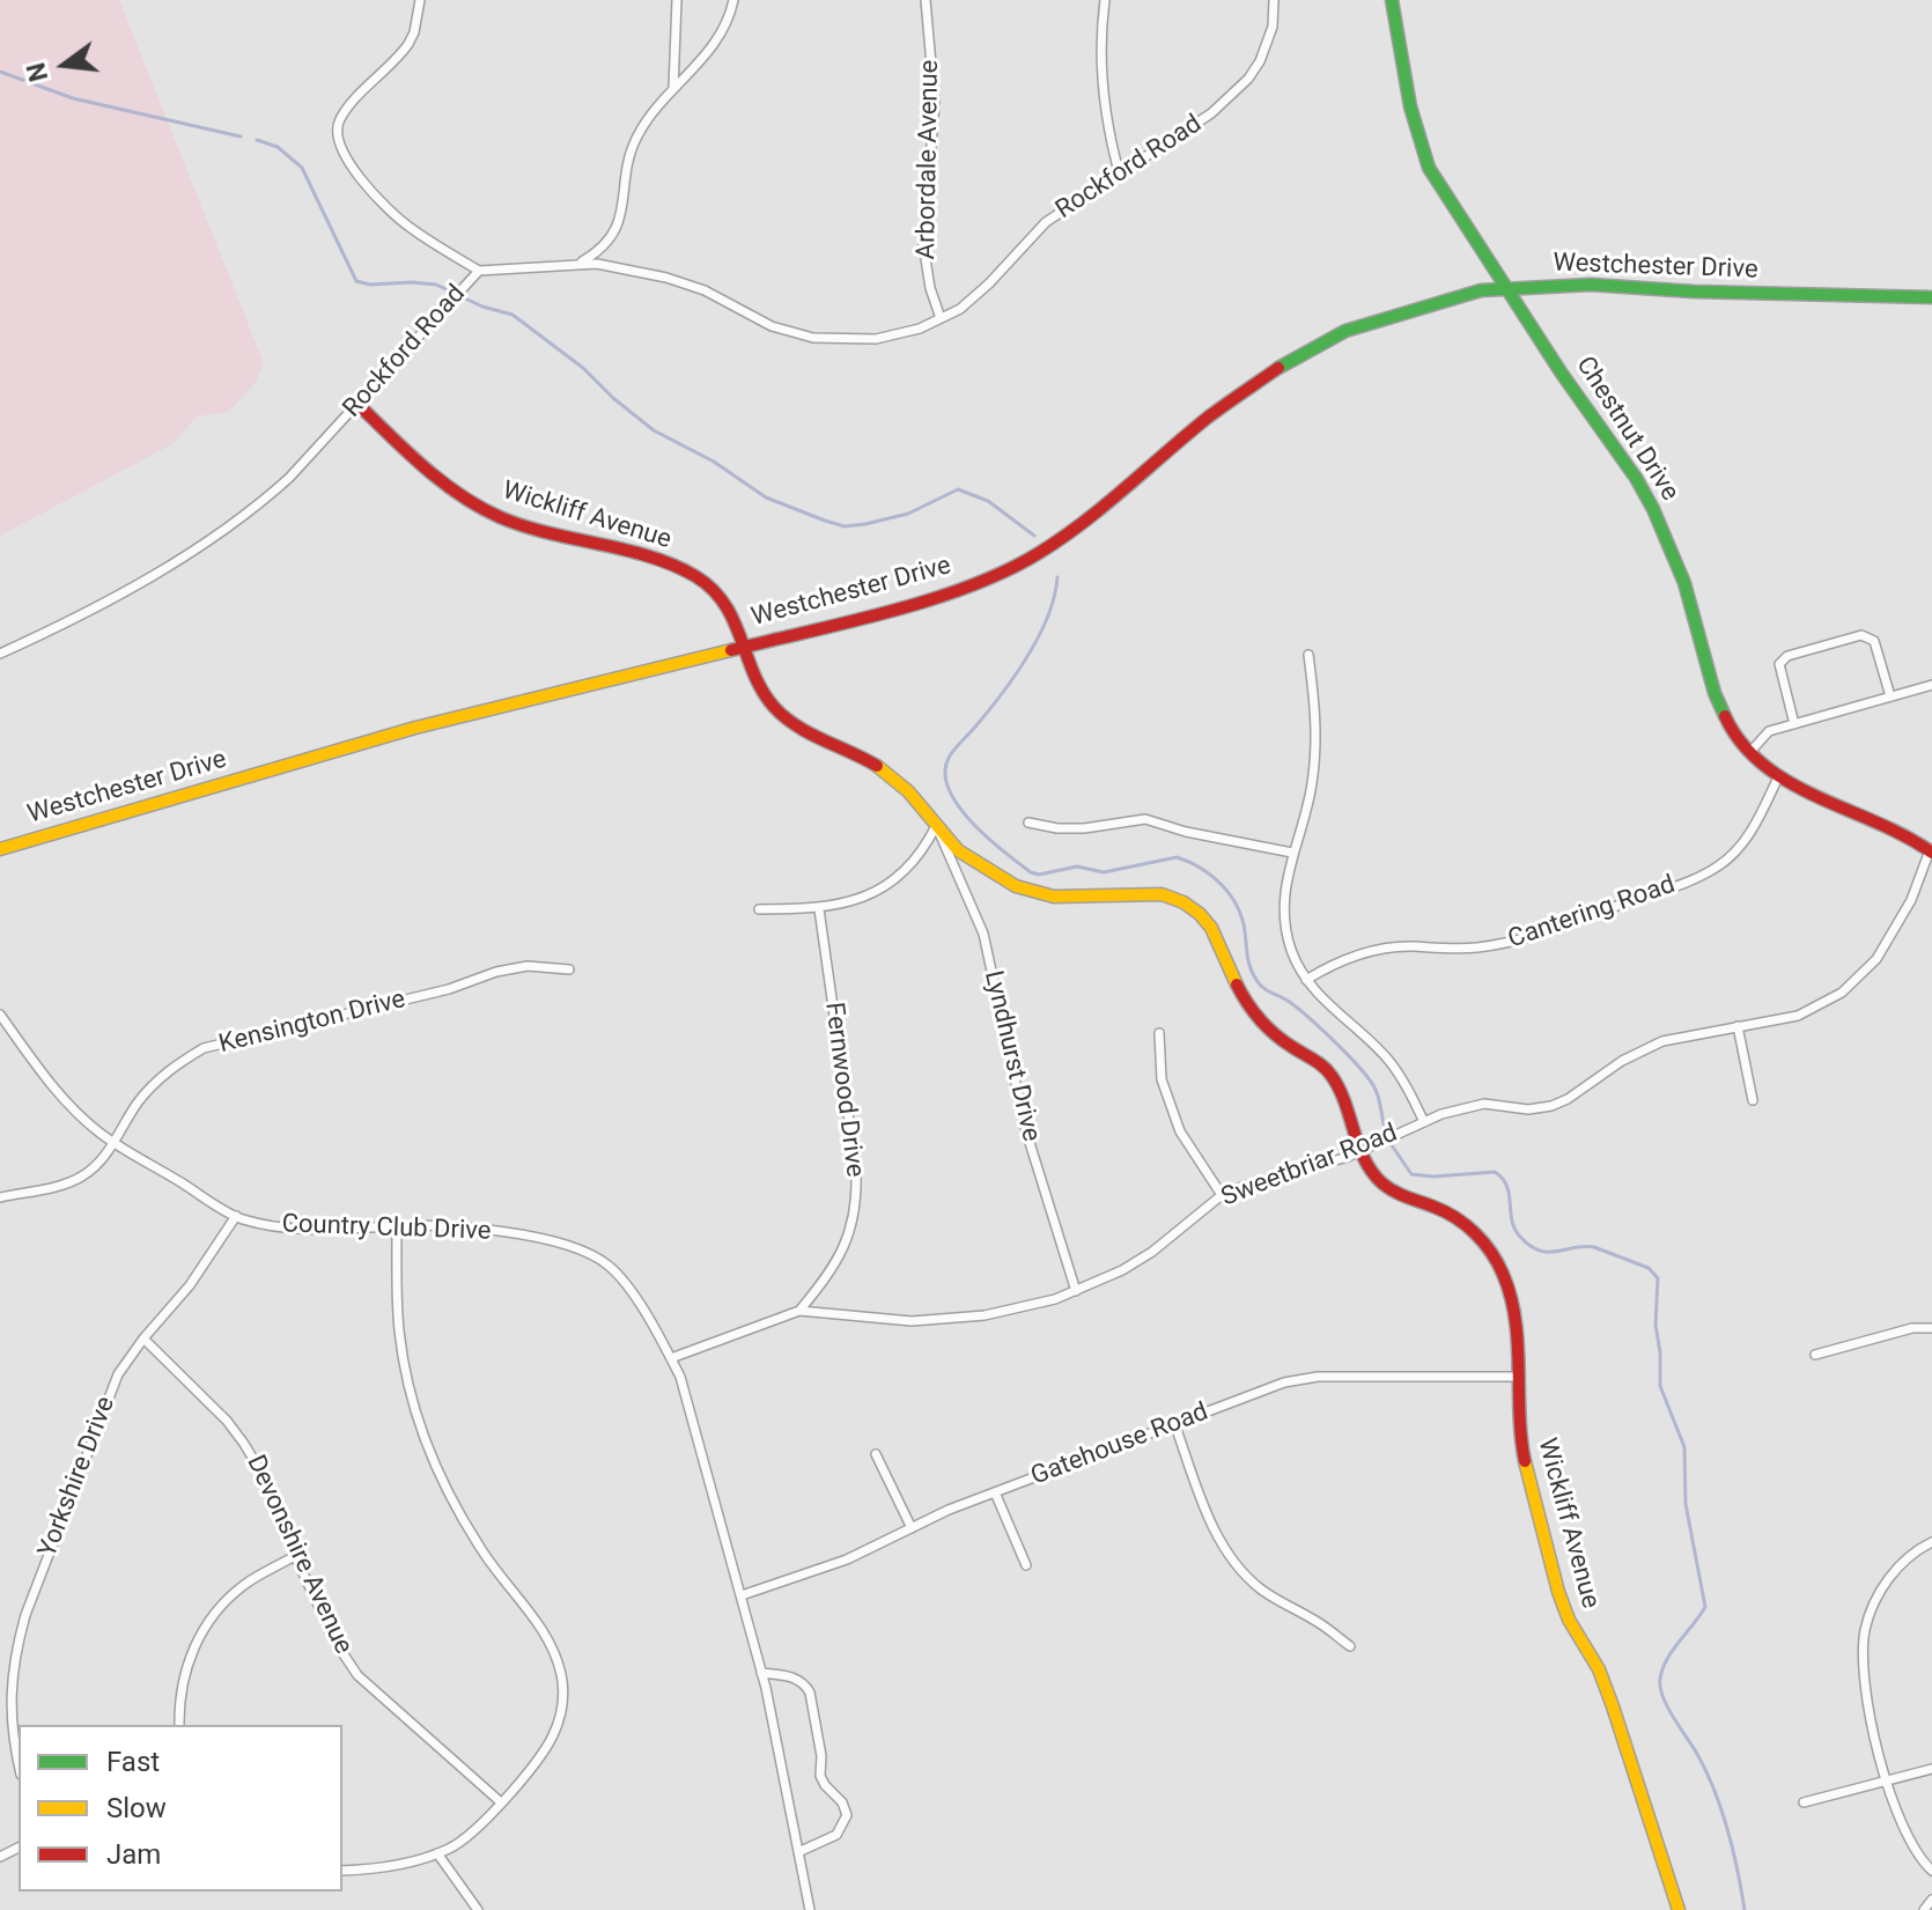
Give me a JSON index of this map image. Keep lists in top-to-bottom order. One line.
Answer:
{"streets":{"street":["Arbordale Avenue","Rockford Road","Westchester Drive","Chestnut Drive","Wickliff Avenue","Cantering Road","Kensington Drive","Lyndhurst Drive","Fernwood Drive","Sweetbriar Road","Country Club Drive","Gatehouse Road","Yorkshire Drive","Devonshire Avenue"]},"crossings":[["Arbordale Avenue","Rockford Road"],["Rockford Road","Wickliff Avenue"],["Westchester Drive","Chestnut Drive"],["Westchester Drive","Wickliff Avenue"],["Chestnut Drive","Cantering Road"],["Chestnut Drive","Sweetbriar Road"],["Wickliff Avenue","Lyndhurst Drive"],["Wickliff Avenue","Sweetbriar Road"],["Wickliff Avenue","Gatehouse Road"],["Kensington Drive","Country Club Drive"],["Lyndhurst Drive","Sweetbriar Road"],["Fernwood Drive","Sweetbriar Road"],["Sweetbriar Road","Country Club Drive"],["Country Club Drive","Gatehouse Road"],["Country Club Drive","Yorkshire Drive"],["Yorkshire Drive","Devonshire Avenue"]],"legend":["Fast","Slow","Jam"],"north":"left"}
